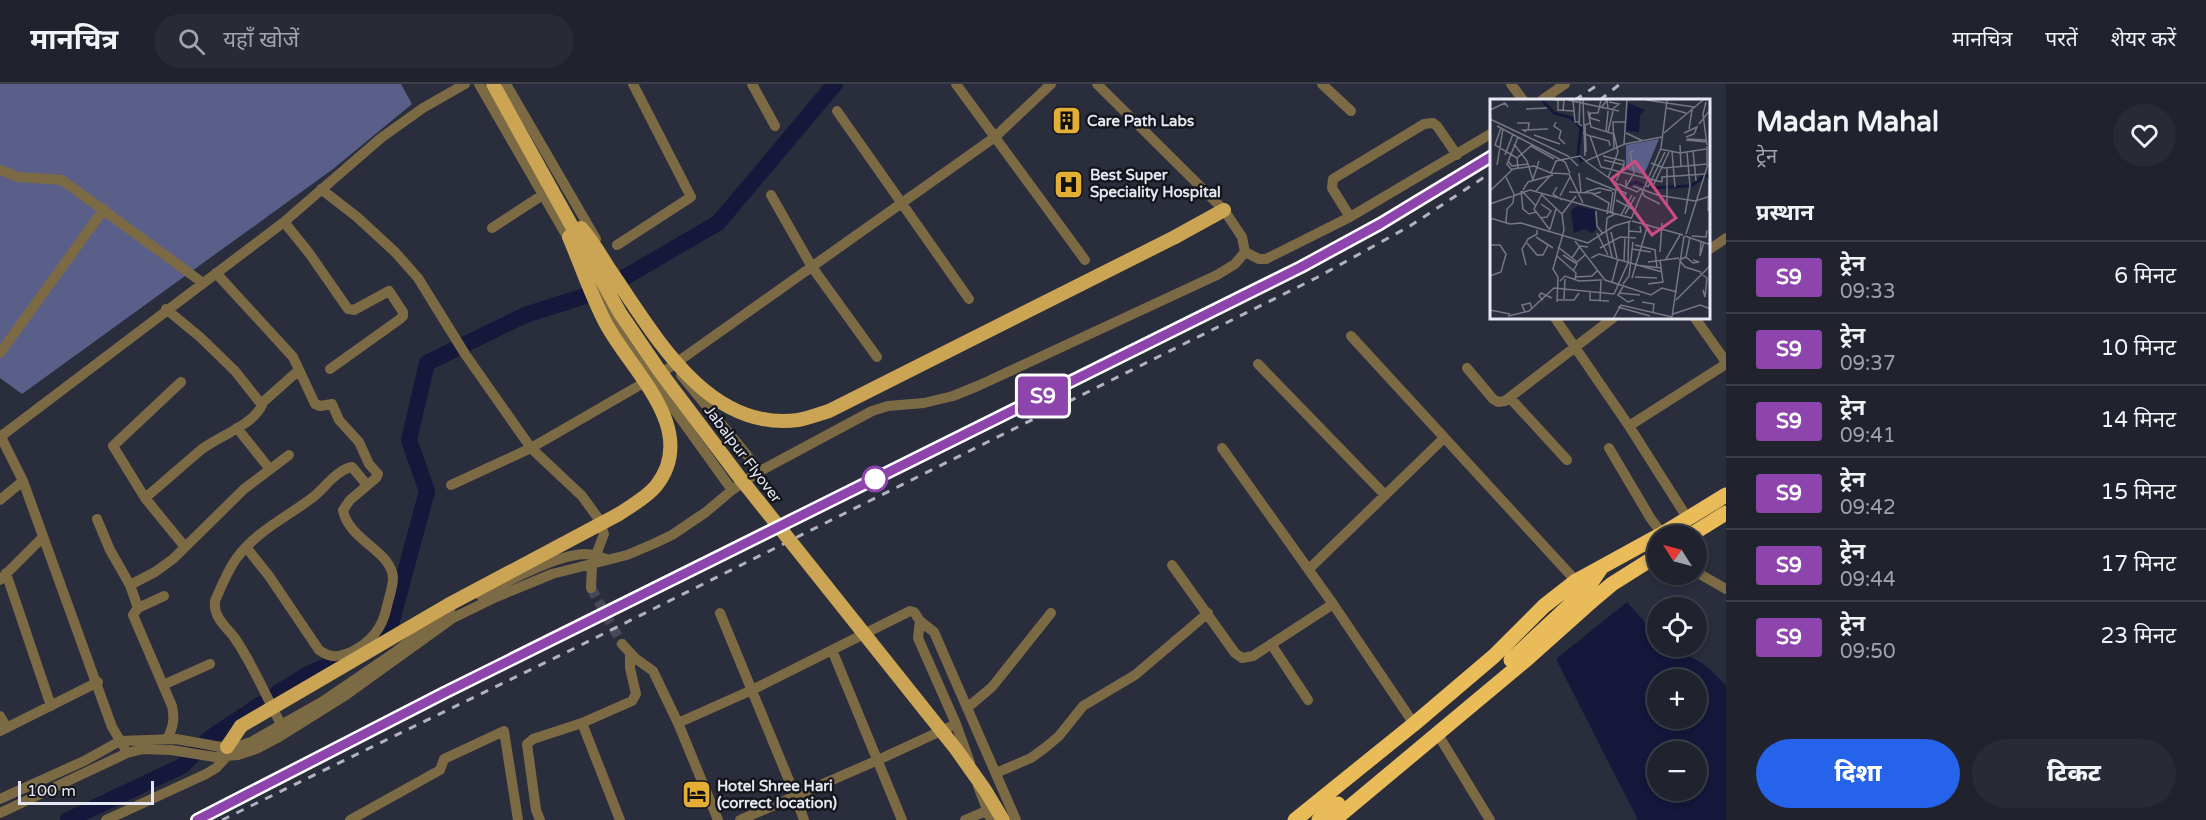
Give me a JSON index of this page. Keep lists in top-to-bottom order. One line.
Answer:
{"streets":{"main road":["Jabalpur Flyover"]},"places":{"building":["Care Path Labs"],"hospital":["Best Super Speciality Hospital"],"hotel":["Hotel Shree Hari (correct location)"]},"scale_bar":"100 m","north":"top left","page":{"header":"मानचित्र","search":"यहाँ खोजें","nav":["मानचित्र","परतें","शेयर करें"],"on_map":"S9","heading":[["Madan Mahal","ट्रेन"],"प्रस्थान"],"list":[{"mark":"S9","name":"ट्रेन","note":"09:33","value":"6 मिनट"},{"mark":"S9","name":"ट्रेन","note":"09:37","value":"10 मिनट"},{"mark":"S9","name":"ट्रेन","note":"09:41","value":"14 मिनट"},{"mark":"S9","name":"ट्रेन","note":"09:42","value":"15 मिनट"},{"mark":"S9","name":"ट्रेन","note":"09:44","value":"17 मिनट"},{"mark":"S9","name":"ट्रेन","note":"09:50","value":"23 मिनट"}],"map_buttons":["+","−"],"buttons":["दिशा","टिकट"],"scale":"100 m"}}
